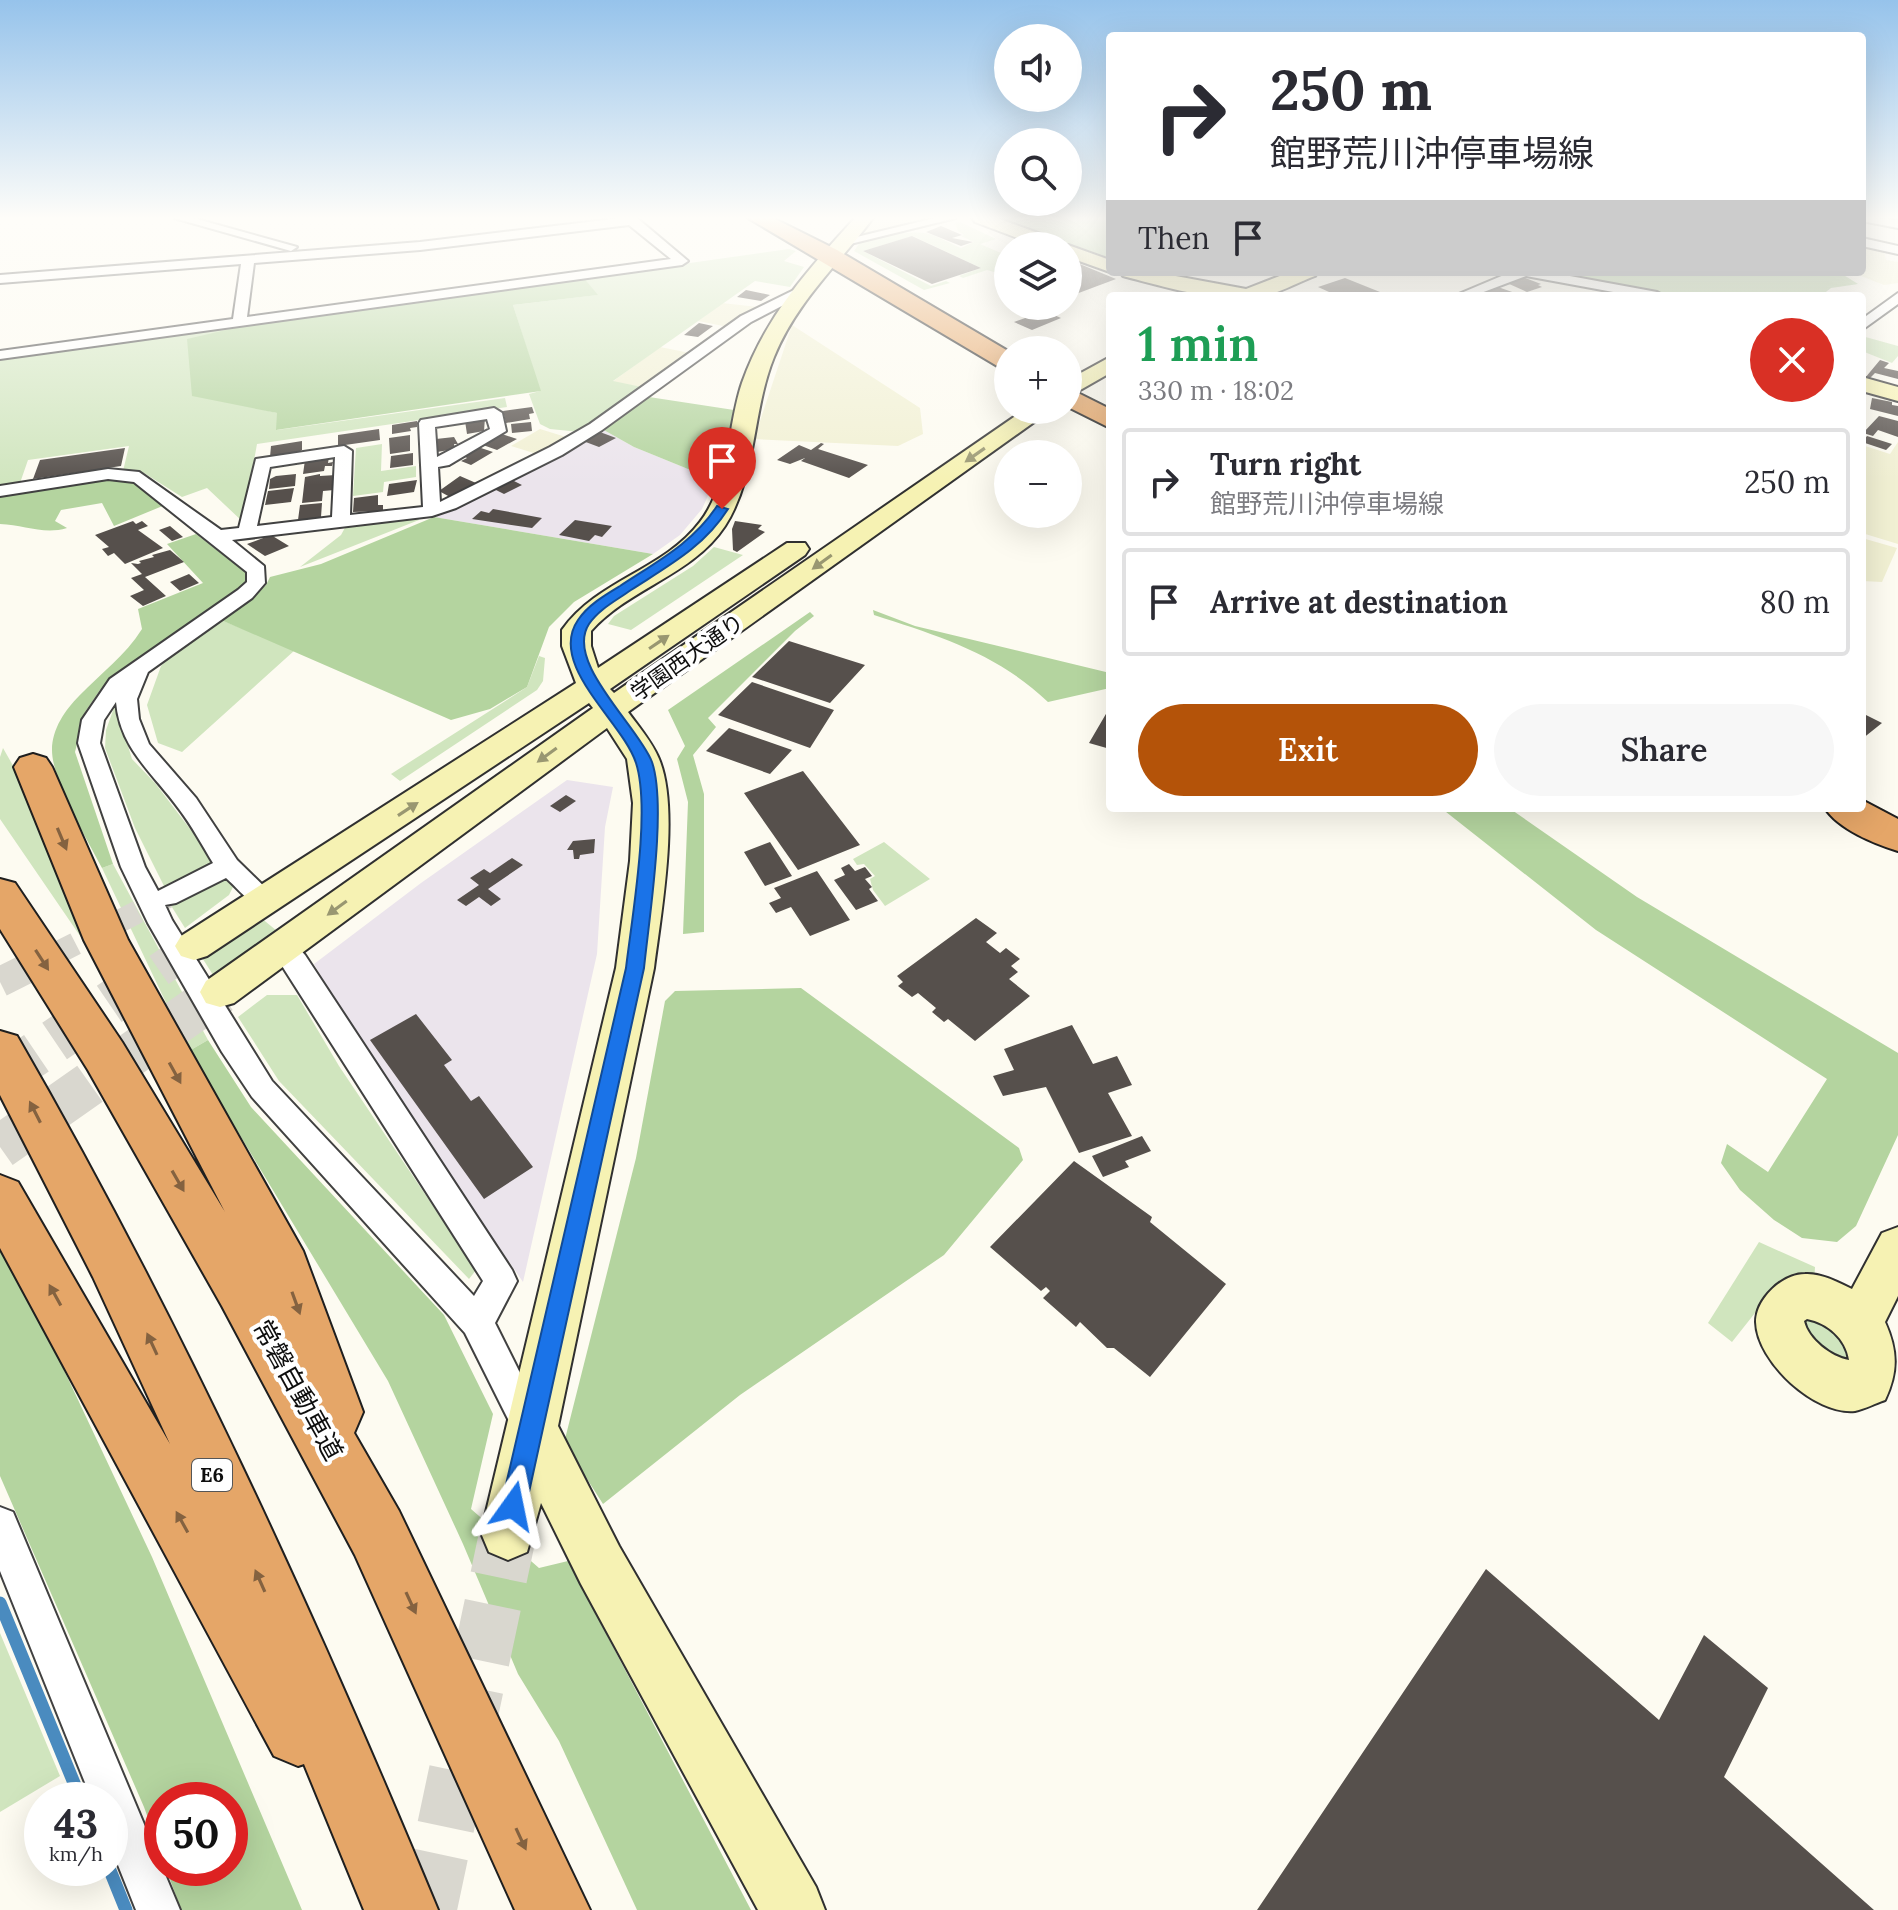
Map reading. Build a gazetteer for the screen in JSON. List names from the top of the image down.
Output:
{
  "streets": {
    "highway": ["常磐自動車道", "E6"],
    "main road": ["学園西大通り"]
  },
  "page": {
    "map_buttons": ["+", "−"],
    "turn": ["250 m", "館野荒川沖停車場線"],
    "then": "Then",
    "heading": ["1 min", "330 m · 18:02"],
    "list": [
      {
        "name": "Turn right",
        "note": "館野荒川沖停車場線",
        "value": "250 m"
      },
      {
        "name": "Arrive at destination",
        "value": "80 m"
      }
    ],
    "buttons": ["Exit", "Share"],
    "speed": "43 km/h",
    "limit": "50"
  }
}
